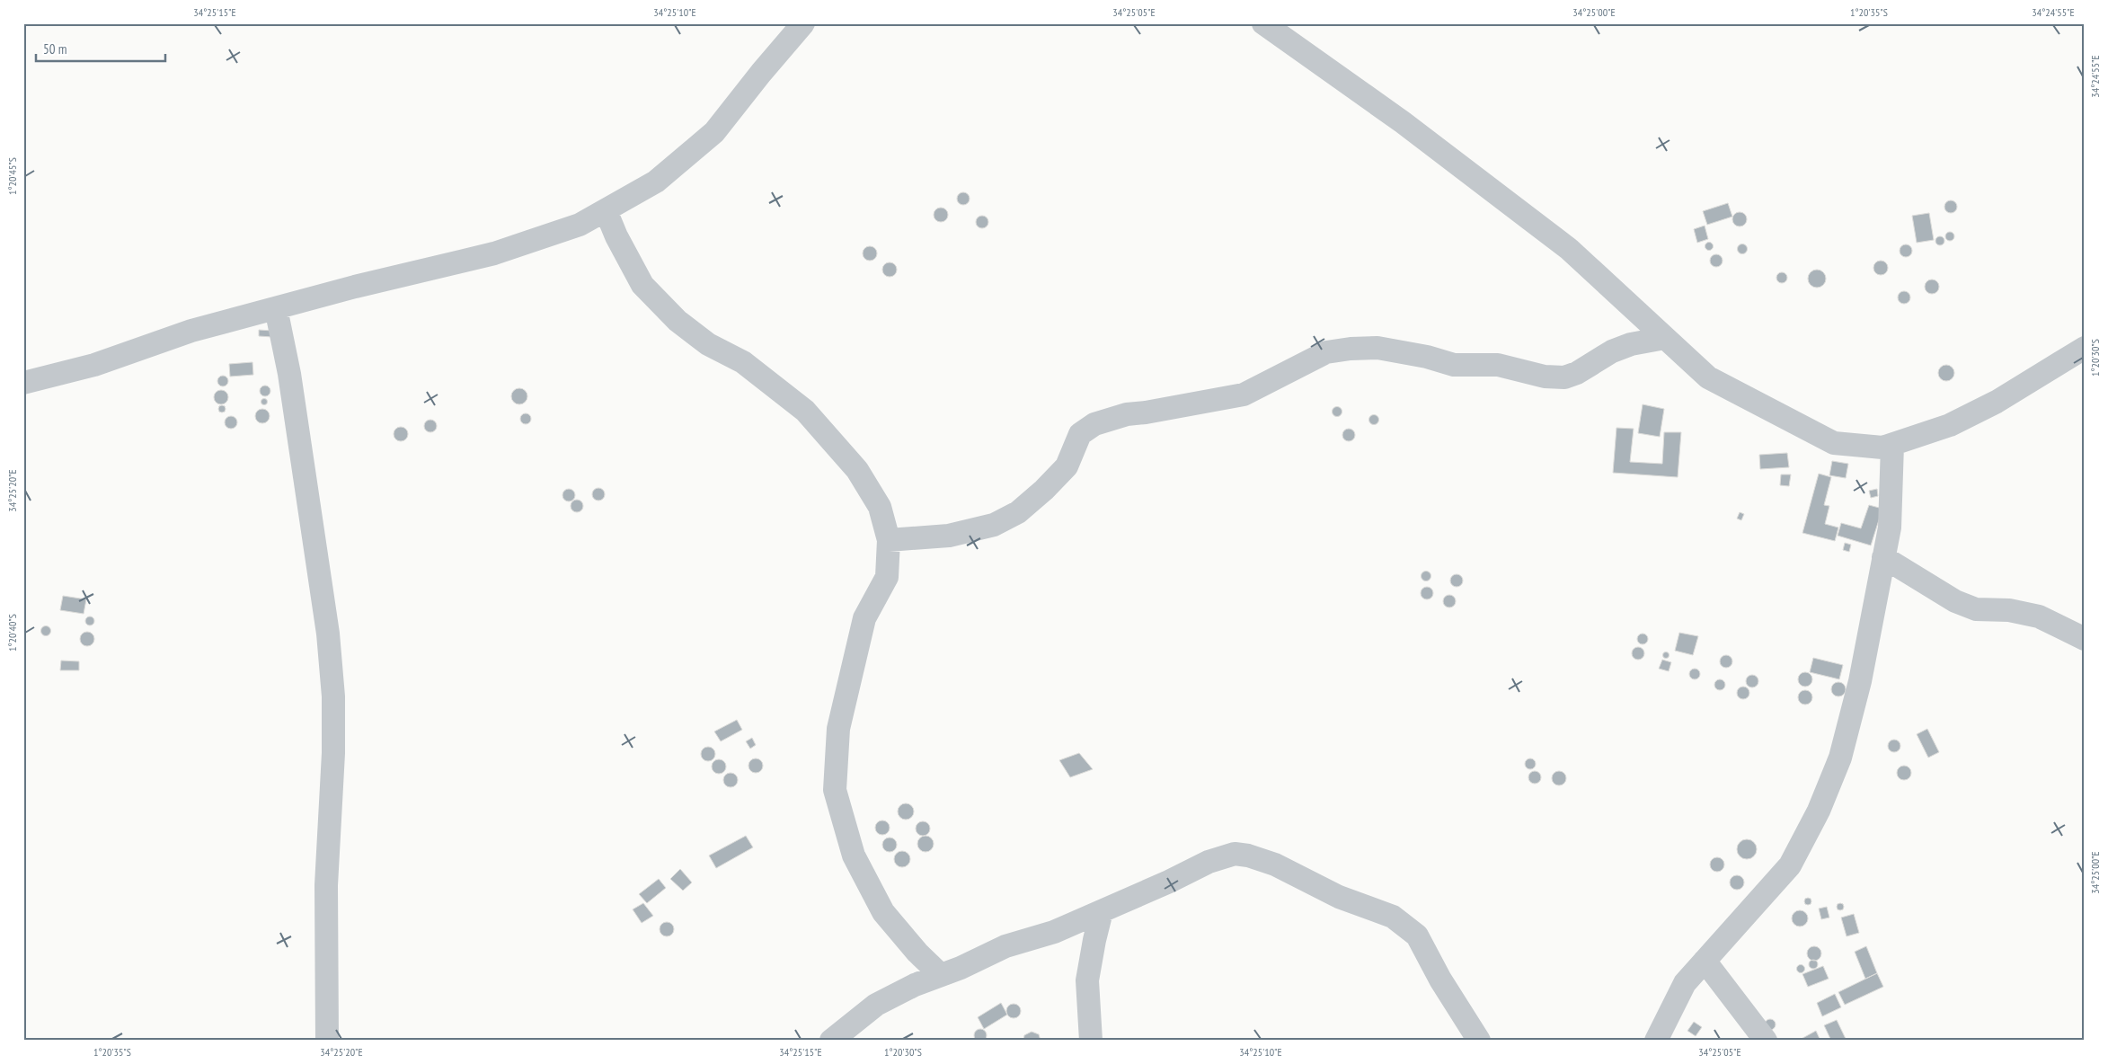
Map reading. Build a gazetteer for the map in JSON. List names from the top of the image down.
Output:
{
  "scale_bar": "50 m",
  "coordinates": [
    "34°25'15\"E",
    "34°25'10\"E",
    "34°25'05\"E",
    "34°25'00\"E",
    "1°20'35\"S",
    "34°24'55\"E",
    "1°20'45\"S",
    "1°20'30\"S",
    "34°25'20\"E",
    "1°20'40\"S"
  ]
}
